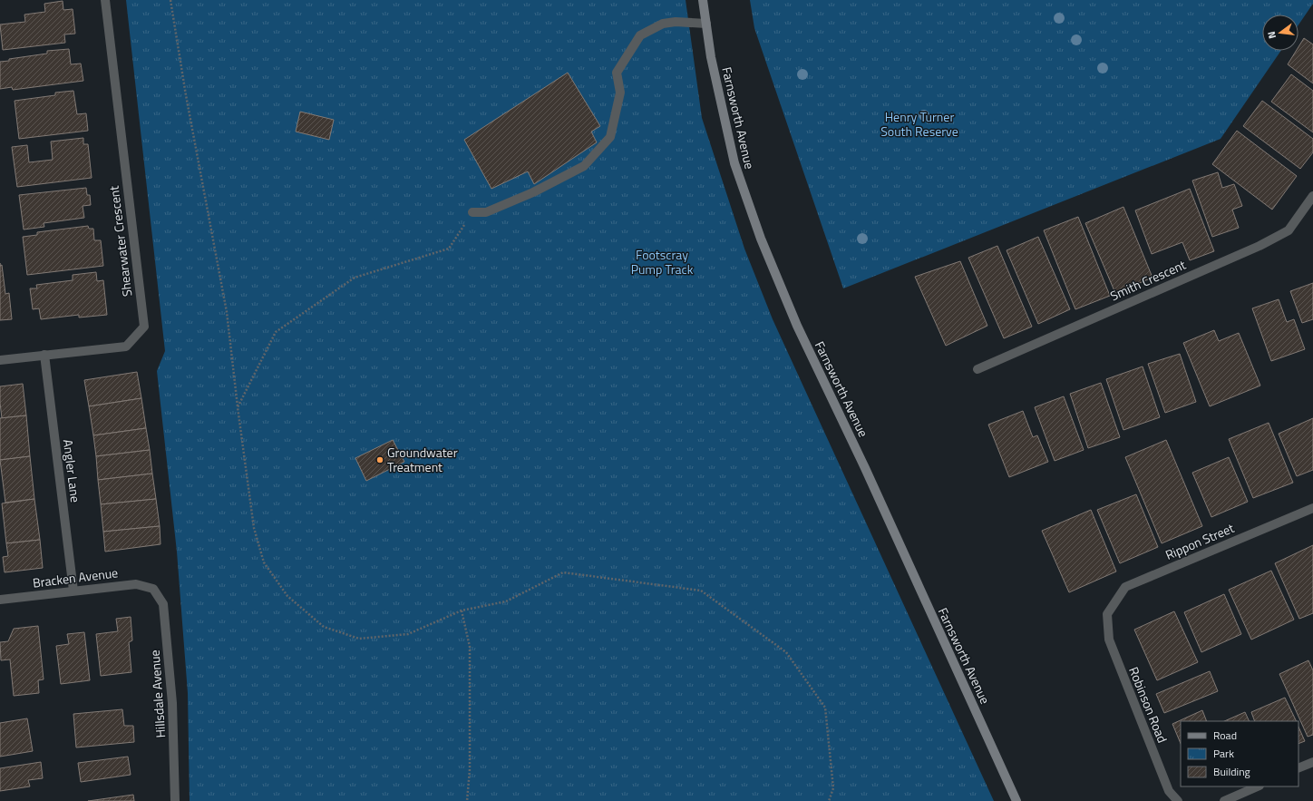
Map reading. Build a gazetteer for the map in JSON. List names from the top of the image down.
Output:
{
  "streets": {
    "main road": ["Farnsworth Avenue"],
    "street": [
      "Shearwater Crescent",
      "Smith Crescent",
      "Angler Lane",
      "Rippon Street",
      "Bracken Avenue",
      "Hillsdale Avenue",
      "Robinson Road"
    ]
  },
  "crossings": [
    ["Shearwater Crescent", "Angler Lane"],
    ["Angler Lane", "Bracken Avenue"],
    ["Rippon Street", "Robinson Road"],
    ["Bracken Avenue", "Hillsdale Avenue"]
  ],
  "parks": ["Henry Turner South Reserve", "Footscray Pump Track"],
  "places": ["Groundwater Treatment"],
  "legend": ["Road", "Park", "Building"],
  "north": "left"
}
